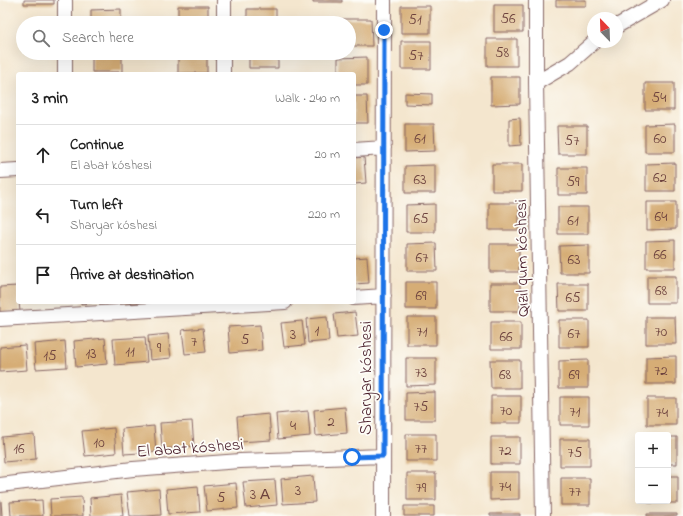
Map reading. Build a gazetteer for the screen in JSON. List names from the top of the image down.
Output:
{
  "streets": {
    "street": ["Qızıl qum kóshesi", "Sharyar kóshesi", "El abat kóshesi"]
  },
  "crossings": [
    ["Sharyar kóshesi", "El abat kóshesi"]
  ],
  "house_numbers": [
    "56",
    "51",
    "58",
    "57",
    "54",
    "61",
    "60",
    "57",
    "62",
    "63",
    "59",
    "64",
    "65",
    "61",
    "66",
    "67",
    "63",
    "68",
    "69",
    "65",
    "1",
    "71",
    "70",
    "67",
    "3",
    "66",
    "5",
    "7",
    "9",
    "11",
    "13",
    "15",
    "72",
    "73",
    "68",
    "69",
    "75",
    "70",
    "71",
    "74",
    "2",
    "4",
    "10",
    "16",
    "77",
    "72",
    "75",
    "74",
    "79",
    "3",
    "77",
    "3 А",
    "5"
  ],
  "north": "top left",
  "page": {
    "search": "Search here",
    "heading": ["3 min", "Walk · 240 m"],
    "list": [
      ["Continue", "El abat kóshesi", "20 m"],
      ["Turn left", "Sharyar kóshesi", "220 m"],
      "Arrive at destination"
    ],
    "map_buttons": ["+", "−"]
  }
}
